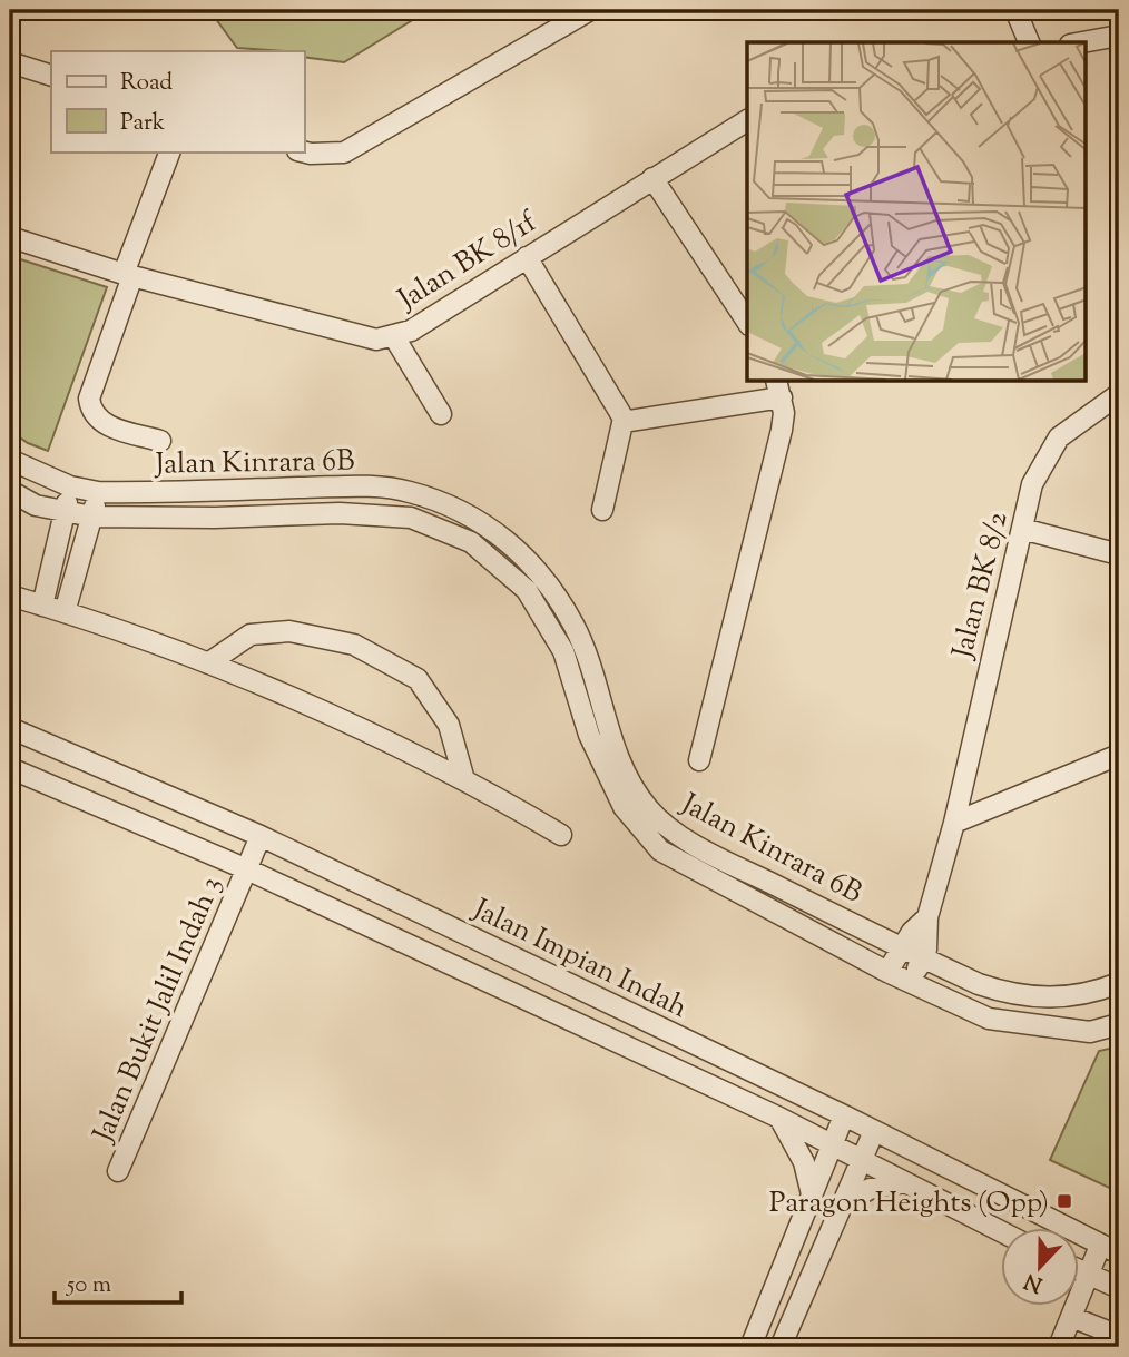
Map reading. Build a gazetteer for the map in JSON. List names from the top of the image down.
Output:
{
  "streets": {
    "street": [
      "Jalan BK 8/1f",
      "Jalan Kinrara 6B",
      "Jalan BK 8/2",
      "Jalan Impian Indah",
      "Jalan Bukit Jalil Indah 3"
    ]
  },
  "crossings": [
    ["Jalan Impian Indah", "Jalan Bukit Jalil Indah 3"]
  ],
  "places": {
    "transit": ["Paragon Heights (Opp)"]
  },
  "legend": ["Road", "Park"],
  "scale_bar": "50 m",
  "north": "bottom"
}
